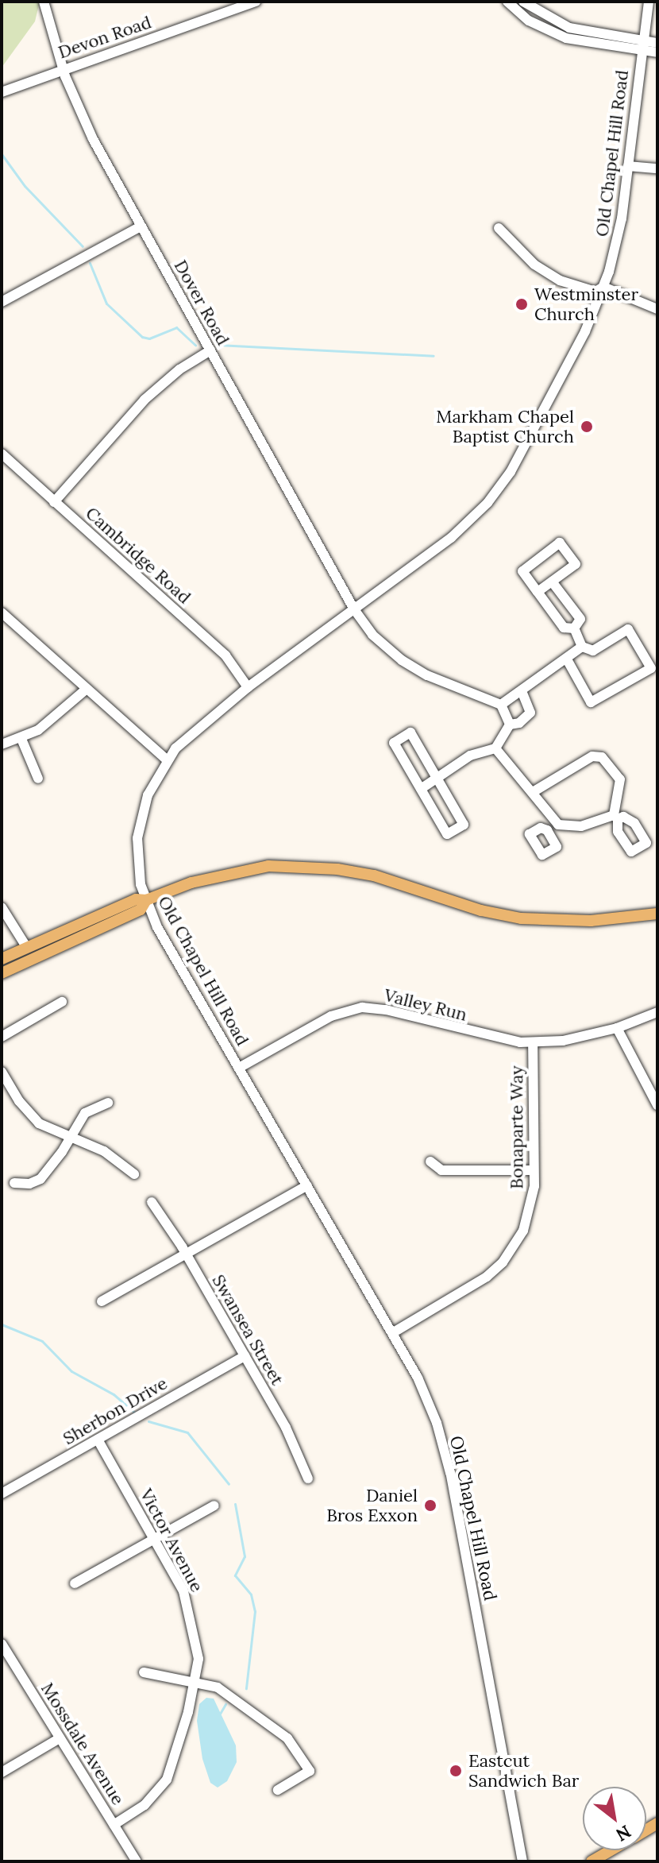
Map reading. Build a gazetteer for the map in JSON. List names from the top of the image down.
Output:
{
  "streets": {
    "street": [
      "Devon Road",
      "Old Chapel Hill Road",
      "Dover Road",
      "Cambridge Road",
      "Valley Run",
      "Bonaparte Way",
      "Swansea Street",
      "Sherbon Drive",
      "Victor Avenue",
      "Mossdale Avenue"
    ]
  },
  "crossings": [
    ["Devon Road", "Dover Road"],
    ["Old Chapel Hill Road", "Dover Road"],
    ["Old Chapel Hill Road", "Cambridge Road"],
    ["Old Chapel Hill Road", "Valley Run"],
    ["Old Chapel Hill Road", "Bonaparte Way"],
    ["Valley Run", "Bonaparte Way"],
    ["Swansea Street", "Sherbon Drive"],
    ["Sherbon Drive", "Victor Avenue"],
    ["Victor Avenue", "Mossdale Avenue"]
  ],
  "places": [
    "Westminster Church",
    "Markham Chapel Baptist Church",
    "Daniel Bros Exxon",
    "Eastcut Sandwich Bar"
  ],
  "north": "bottom right"
}
